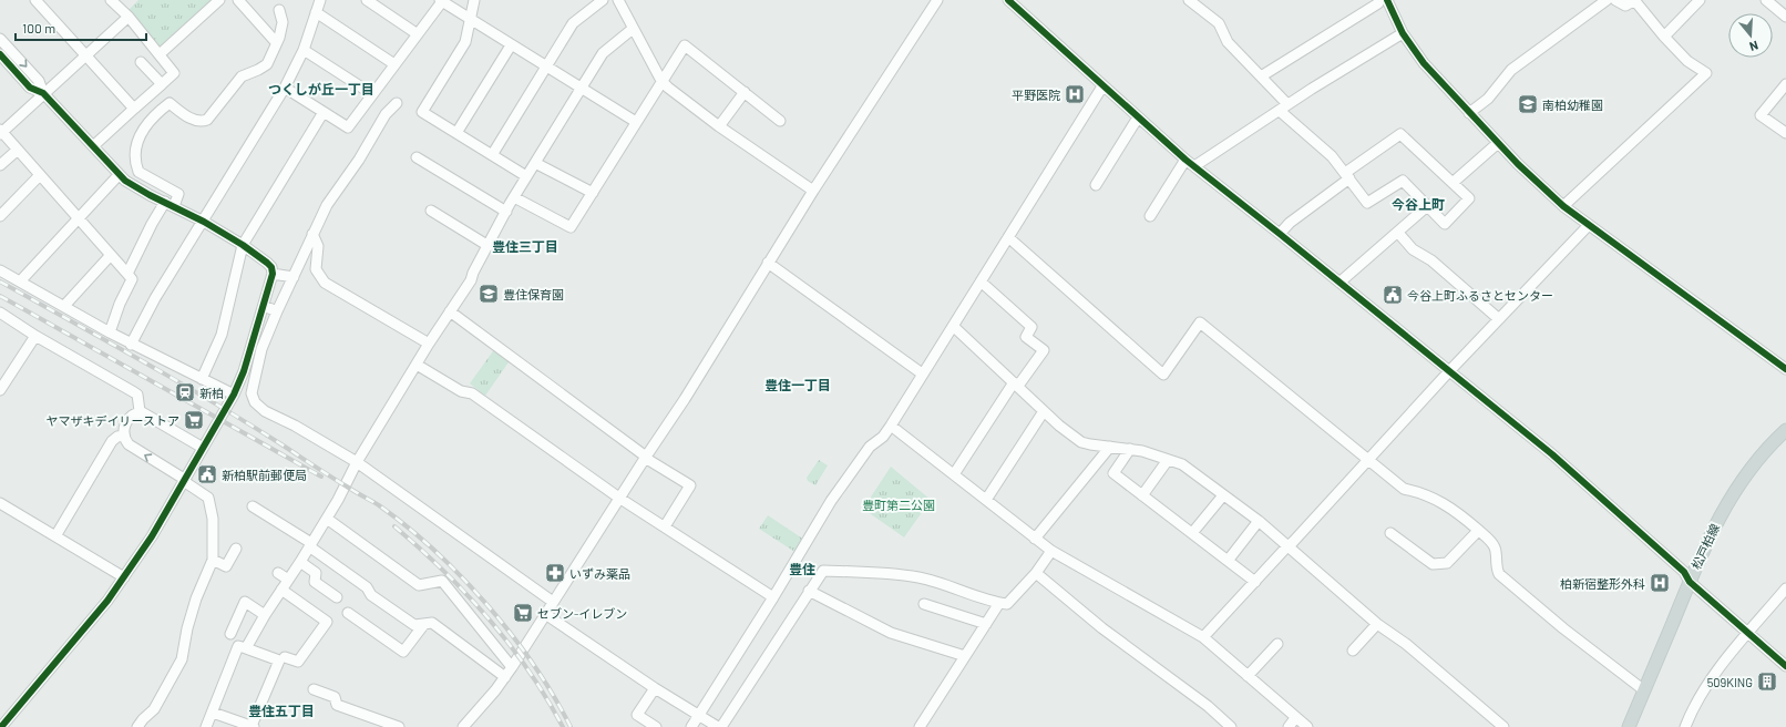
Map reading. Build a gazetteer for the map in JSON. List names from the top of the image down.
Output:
{
  "streets": {
    "main road": ["松戸柏線"]
  },
  "districts": [
    "つくしが丘一丁目",
    "今谷上町",
    "豊住三丁目",
    "豊住一丁目",
    "豊住",
    "豊住五丁目"
  ],
  "parks": ["豊町第二公園"],
  "places": {
    "hospital": ["平野医院", "柏新宿整形外科"],
    "school or university": ["南柏幼稚園", "豊住保育園"],
    "public building": ["今谷上町ふるさとセンター", "新柏駅前郵便局"],
    "station": ["新柏"],
    "supermarket": ["ヤマザキデイリーストア", "セブン-イレブン"],
    "pharmacy": ["いずみ薬品"],
    "building": ["509KING"]
  },
  "scale_bar": "100 m",
  "north": "bottom"
}
